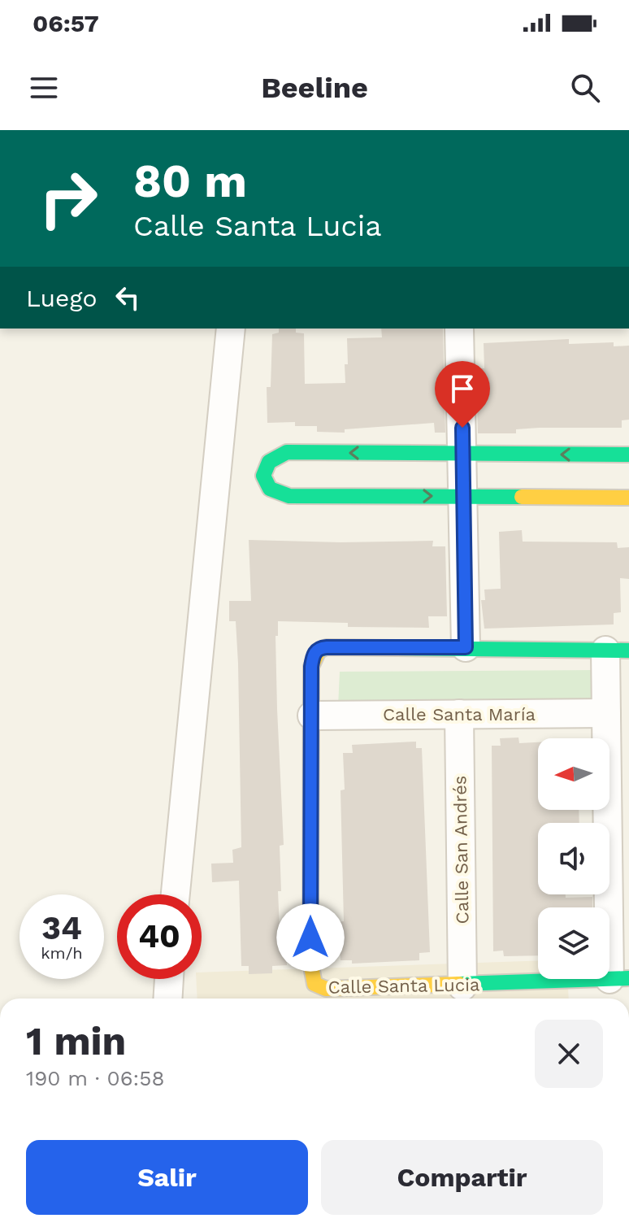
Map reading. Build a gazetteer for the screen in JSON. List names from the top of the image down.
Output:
{
  "streets": {
    "street": ["Calle Santa María", "Calle San Andrés", "Calle Santa Lucia"]
  },
  "crossings": [
    ["Calle Santa María", "Calle San Andrés"],
    ["Calle Santa María", "Calle Santa Lucia"],
    ["Calle San Andrés", "Calle Santa Lucia"]
  ],
  "north": "left",
  "page": {
    "status": "06:57",
    "header": "Beeline",
    "turn": ["80 m", "Calle Santa Lucia"],
    "then": "Luego",
    "speed": "34 km/h",
    "limit": "40",
    "heading": ["1 min", "190 m · 06:58"],
    "buttons": ["Salir", "Compartir"]
  }
}
